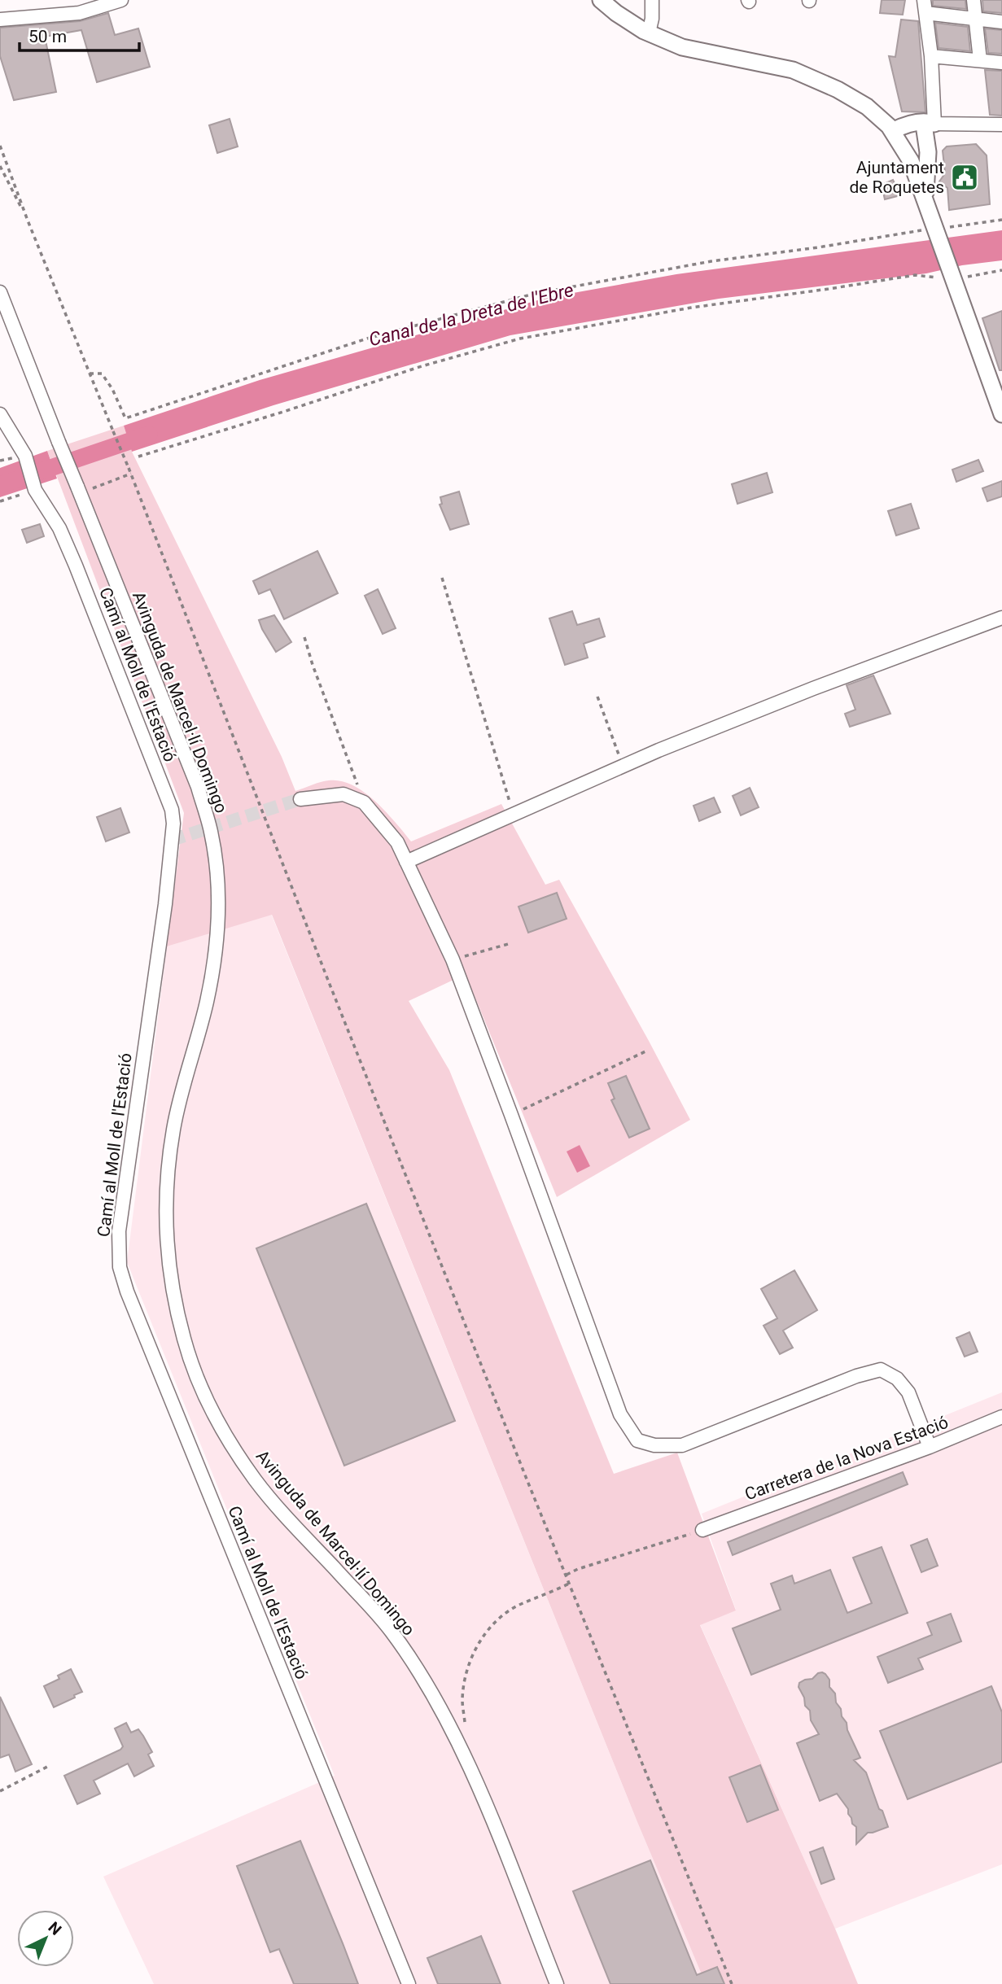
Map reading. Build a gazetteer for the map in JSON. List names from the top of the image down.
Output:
{
  "streets": {
    "street": ["Camí al Moll de l'Estació", "Avinguda de Marcel·lí Domingo", "Carretera de la Nova Estació"]
  },
  "water": ["Canal de la Dreta de l'Ebre"],
  "places": {
    "public building": ["Ajuntament de Roquetes"]
  },
  "scale_bar": "50 m",
  "north": "top right"
}
